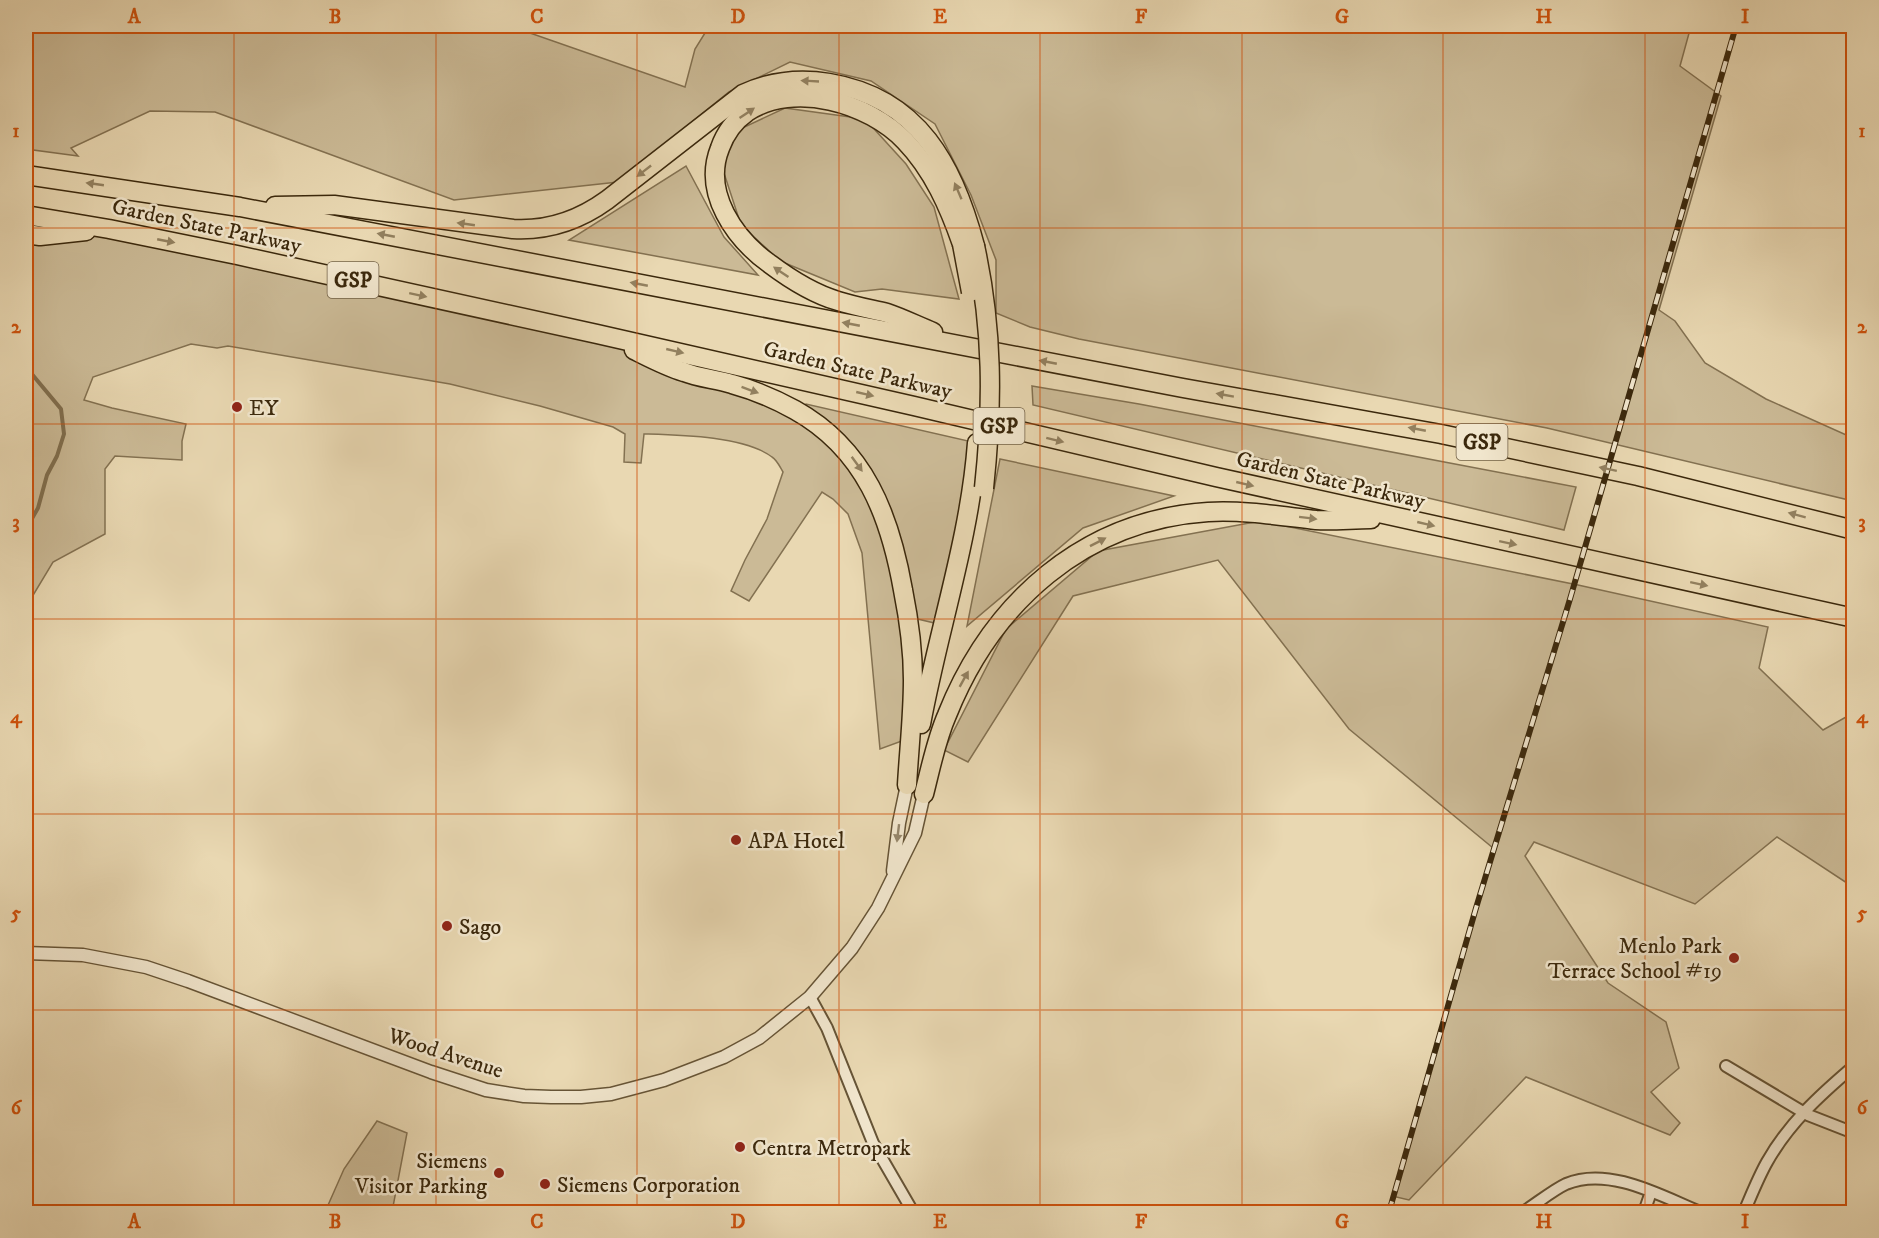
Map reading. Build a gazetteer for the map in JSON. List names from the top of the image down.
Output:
{
  "streets": {
    "highway": ["Garden State Parkway", "GSP"],
    "street": ["Wood Avenue"]
  },
  "places": [
    "EY",
    "APA Hotel",
    "Sago",
    "Menlo Park Terrace School #19",
    "Centra Metropark",
    "Siemens Visitor Parking",
    "Siemens Corporation"
  ],
  "grid": {
    "columns": [
      "A",
      "B",
      "C",
      "D",
      "E",
      "F",
      "G",
      "H",
      "I"
    ],
    "rows": [
      "1",
      "2",
      "3",
      "4",
      "5",
      "6"
    ]
  }
}
